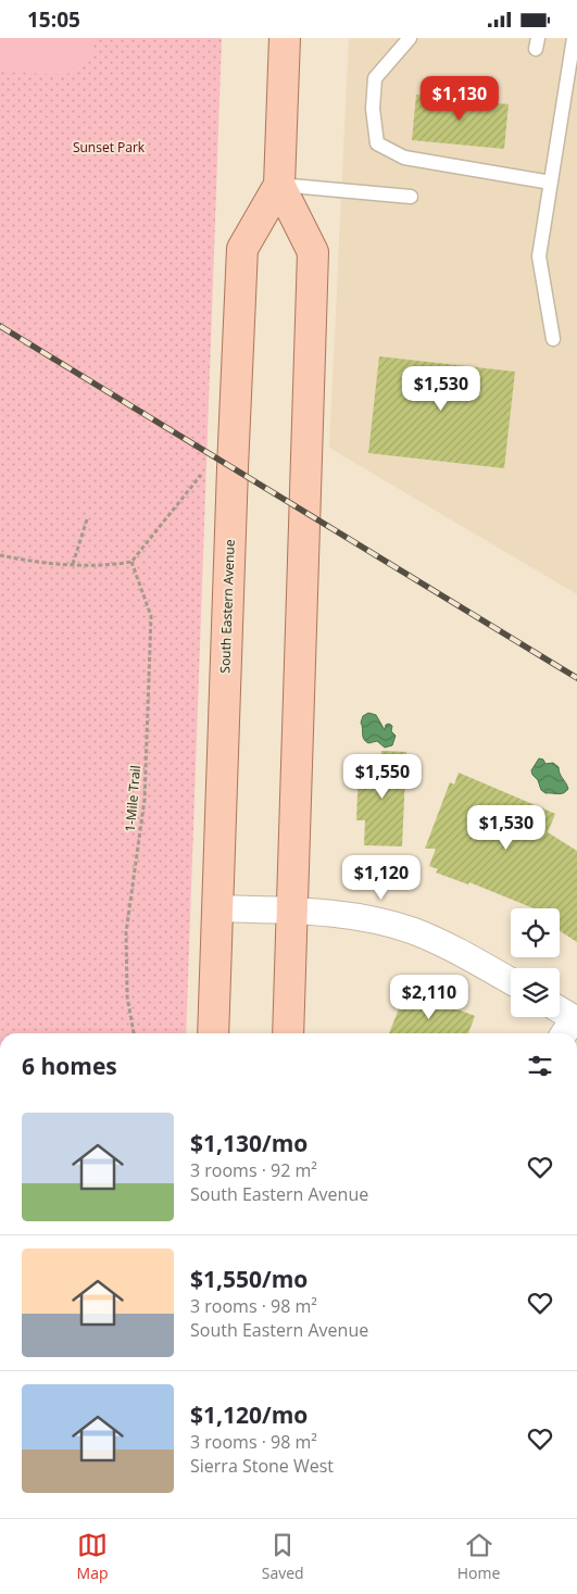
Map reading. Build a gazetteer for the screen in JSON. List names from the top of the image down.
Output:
{
  "streets": {
    "main road": ["South Eastern Avenue"],
    "path": ["1-Mile Trail"]
  },
  "parks": ["Sunset Park"],
  "page": {
    "status": "15:05",
    "price": [
      "$1,130",
      "$1,530",
      "$1,550",
      "$1,530",
      "$1,120",
      "$2,110"
    ],
    "heading": "6 homes",
    "list": [
      {
        "name": "$1,130/mo",
        "note": "3 rooms · 92 m² · South Eastern Avenue"
      },
      {
        "name": "$1,550/mo",
        "note": "3 rooms · 98 m² · South Eastern Avenue"
      },
      {
        "name": "$1,120/mo",
        "note": "3 rooms · 98 m² · Sierra Stone West"
      }
    ],
    "tabs": ["Map", "Saved", "Home"]
  }
}
